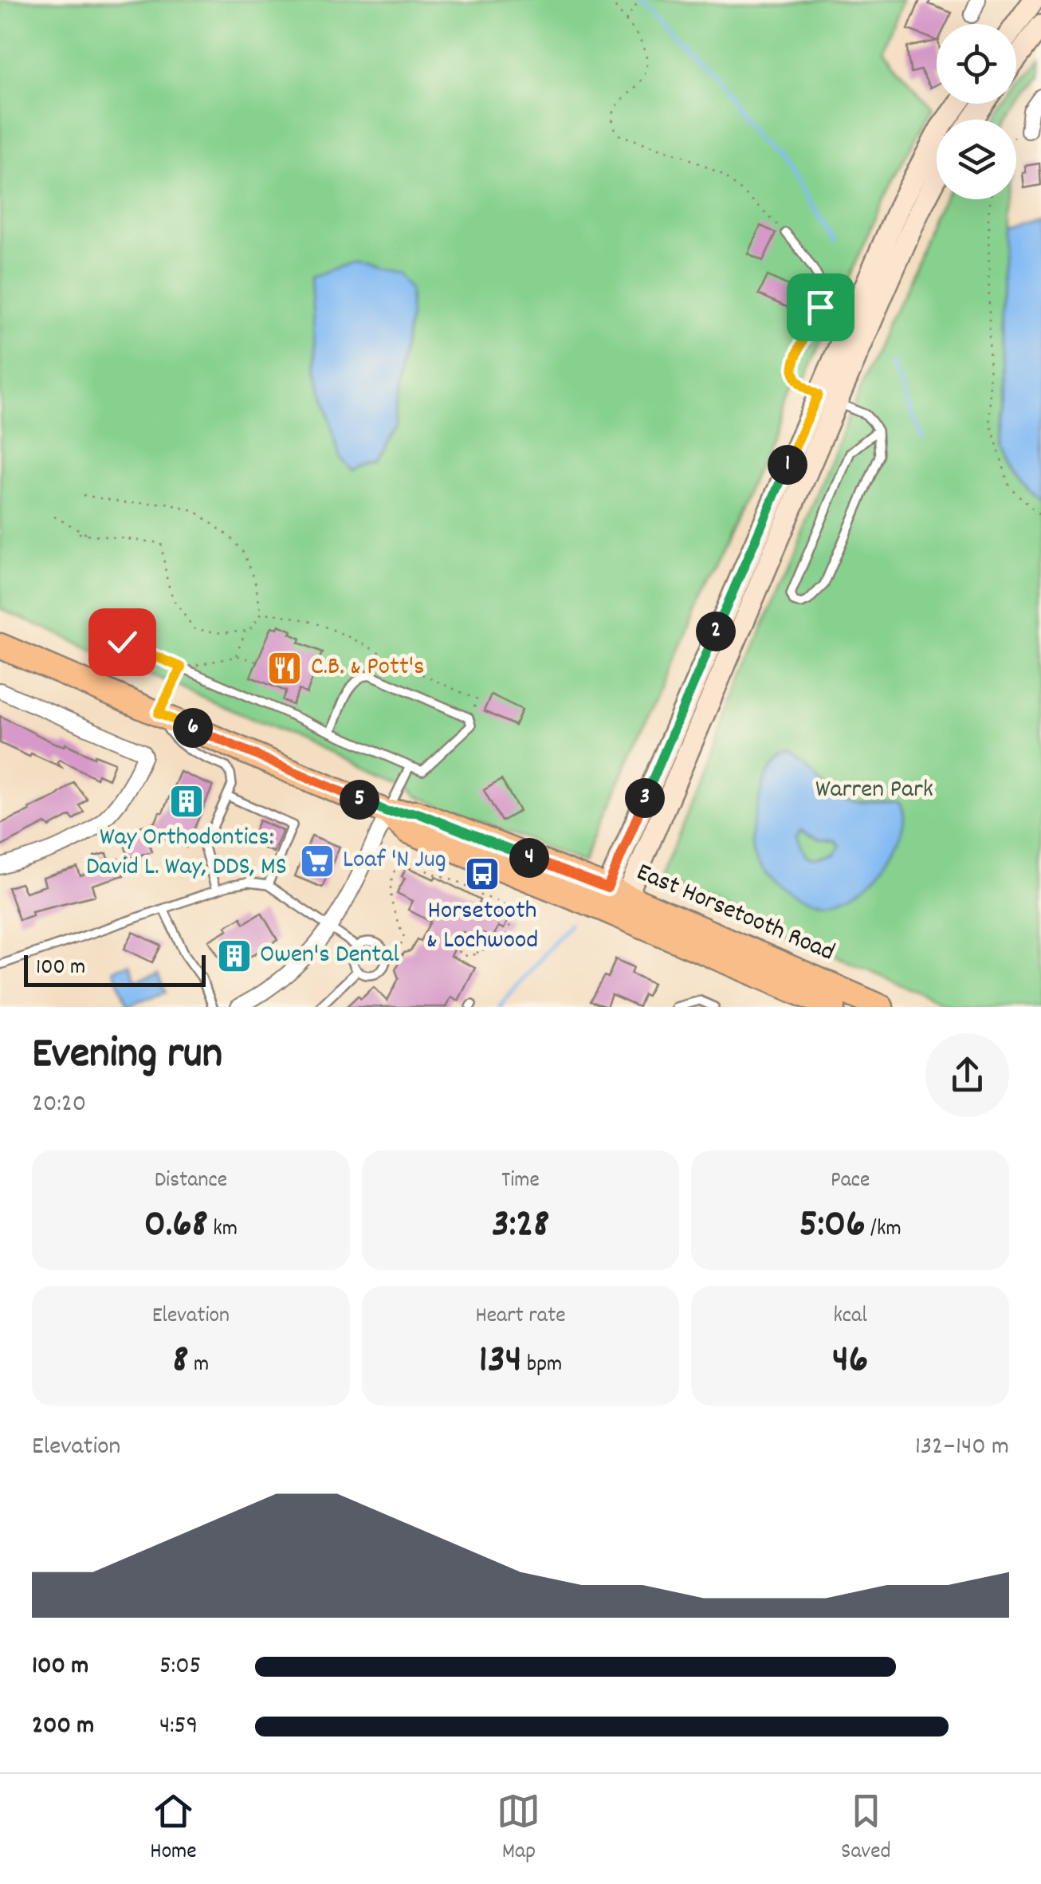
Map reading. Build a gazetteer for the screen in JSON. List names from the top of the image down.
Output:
{
  "streets": {
    "main road": ["East Horsetooth Road"]
  },
  "parks": ["Warren Park"],
  "places": {
    "restaurant": ["C.B. & Pott's"],
    "building": ["Way Orthodontics: David L. Way, DDS, MS", "Owen's Dental"],
    "supermarket": ["Loaf 'N Jug"],
    "bus stop": ["Horsetooth & Lochwood"]
  },
  "scale_bar": "100 m",
  "page": {
    "pins": [
      "1",
      "2",
      "6",
      "3",
      "5",
      "4"
    ],
    "scale": "100 m",
    "heading": ["Evening run", "20:20"],
    "stats": [
      ["Distance", "0.68 km"],
      ["Time", "3:28"],
      ["Pace", "5:06 /km"],
      ["Elevation", "8 m"],
      ["Heart rate", "134 bpm"],
      ["kcal", "46"]
    ],
    "chart": ["Elevation", "132–140 m"],
    "list": [
      {
        "name": "100 m",
        "note": "5:05"
      },
      {
        "name": "200 m",
        "note": "4:59"
      }
    ],
    "tabs": ["Home", "Map", "Saved"]
  }
}
